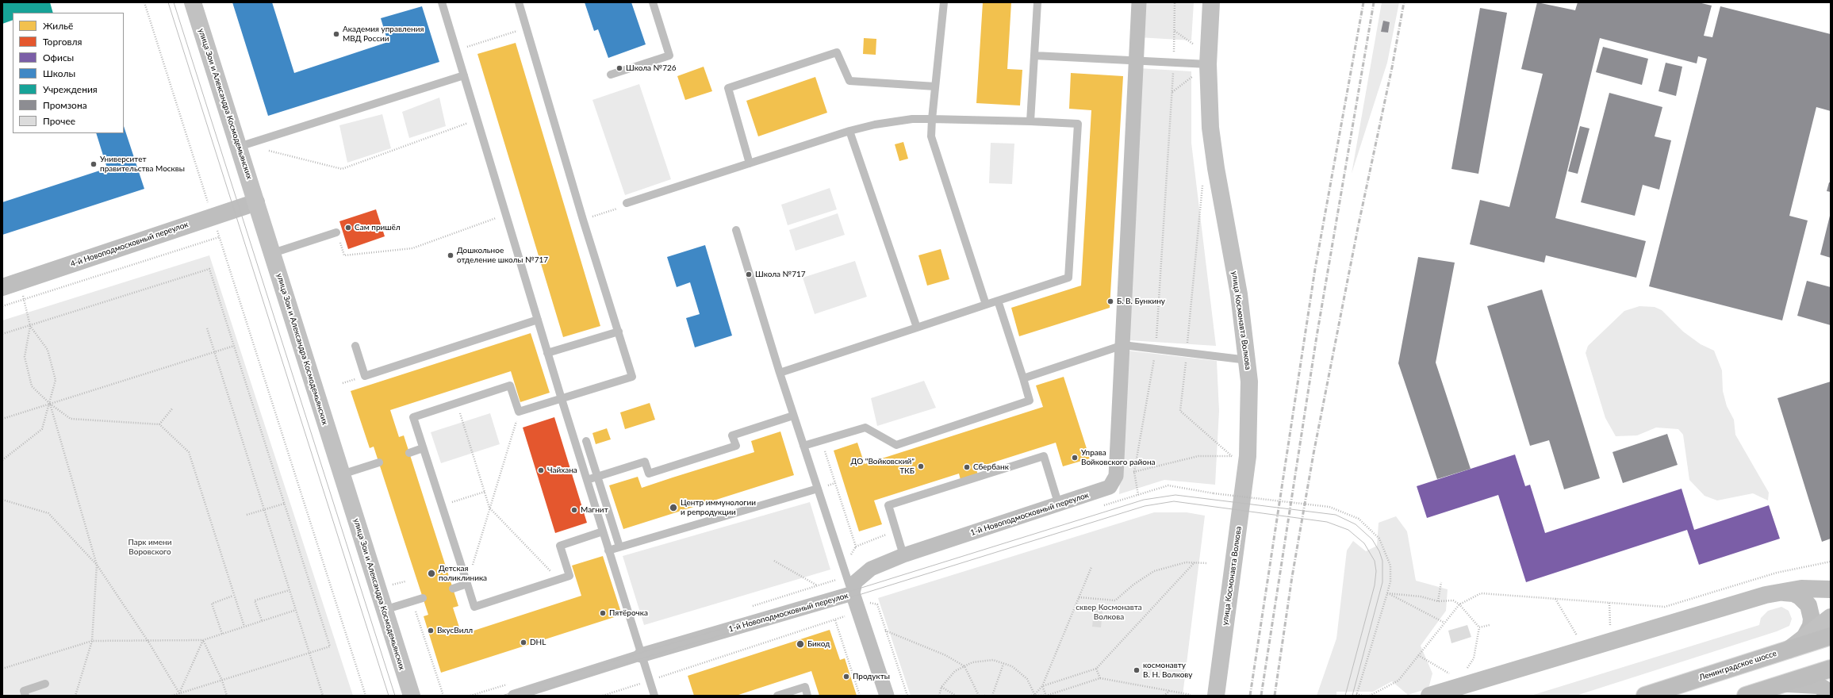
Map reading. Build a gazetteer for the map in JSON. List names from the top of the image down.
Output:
{
  "streets": {
    "main road": ["улица Зои и Александра Космодемьянских", "улица Космонавта Волкова", "Ленинградское шоссе"],
    "street": ["4-й Новоподмосковный переулок", "1-й Новоподмосковный переулок"]
  },
  "crossings": [
    ["улица Зои и Александра Космодемьянских", "4-й Новоподмосковный переулок"]
  ],
  "parks": ["Парк имени Воровского", "сквер Космонавта Волкова"],
  "places": [
    "Академия управления МВД России",
    "Школа №726",
    "Университет правительства Москвы",
    "Сам пришёл",
    "Дошкольное отделение школы №717",
    "Школа №717",
    "Б. В. Бункину",
    "Управа Войковского района",
    "ДО \"Войковский\" ТКБ",
    "Сбербанк",
    "Чайхана",
    "Центр иммунологии и репродукции",
    "Магнит",
    "Детская поликлиника",
    "Пятёрочка",
    "ВкусВилл",
    "DHL",
    "Бикод",
    "космонавту В. Н. Волкову",
    "Продукты"
  ],
  "legend": [
    "Жильё",
    "Торговля",
    "Офисы",
    "Школы",
    "Учреждения",
    "Промзона",
    "Прочее"
  ]
}
